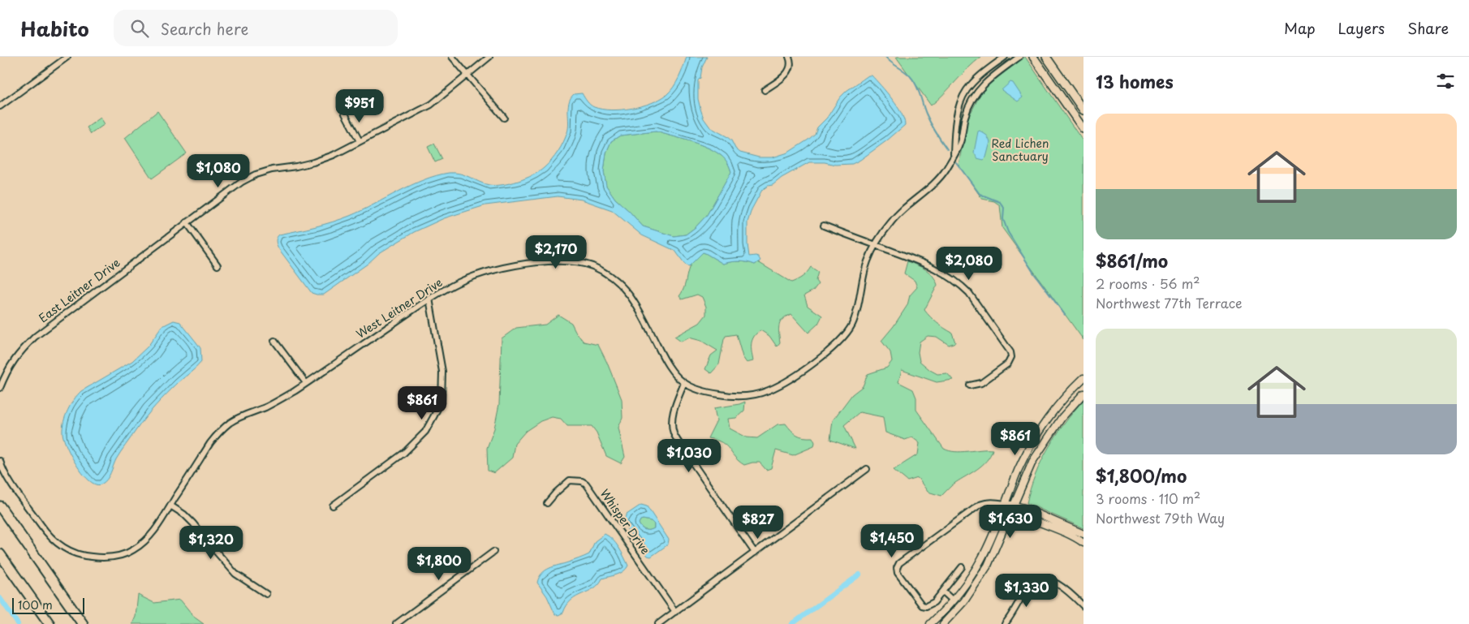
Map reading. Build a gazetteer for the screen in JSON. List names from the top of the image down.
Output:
{
  "streets": {
    "street": ["East Leitner Drive", "West Leitner Drive", "Whisper Drive"]
  },
  "parks": ["Red Lichen Sanctuary"],
  "scale_bar": "100 m",
  "page": {
    "header": "Habito",
    "search": "Search here",
    "nav": ["Map", "Layers", "Share"],
    "heading": "13 homes",
    "price": [
      "$951",
      "$1,080",
      "$2,170",
      "$2,080",
      "$861",
      "$861",
      "$1,030",
      "$1,630",
      "$827",
      "$1,450",
      "$1,320",
      "$1,800",
      "$1,330"
    ],
    "list": [
      {
        "name": "$861/mo",
        "note": "2 rooms · 56 m² · Northwest 77th Terrace"
      },
      {
        "name": "$1,800/mo",
        "note": "3 rooms · 110 m² · Northwest 79th Way"
      }
    ],
    "scale": "100 m"
  }
}
